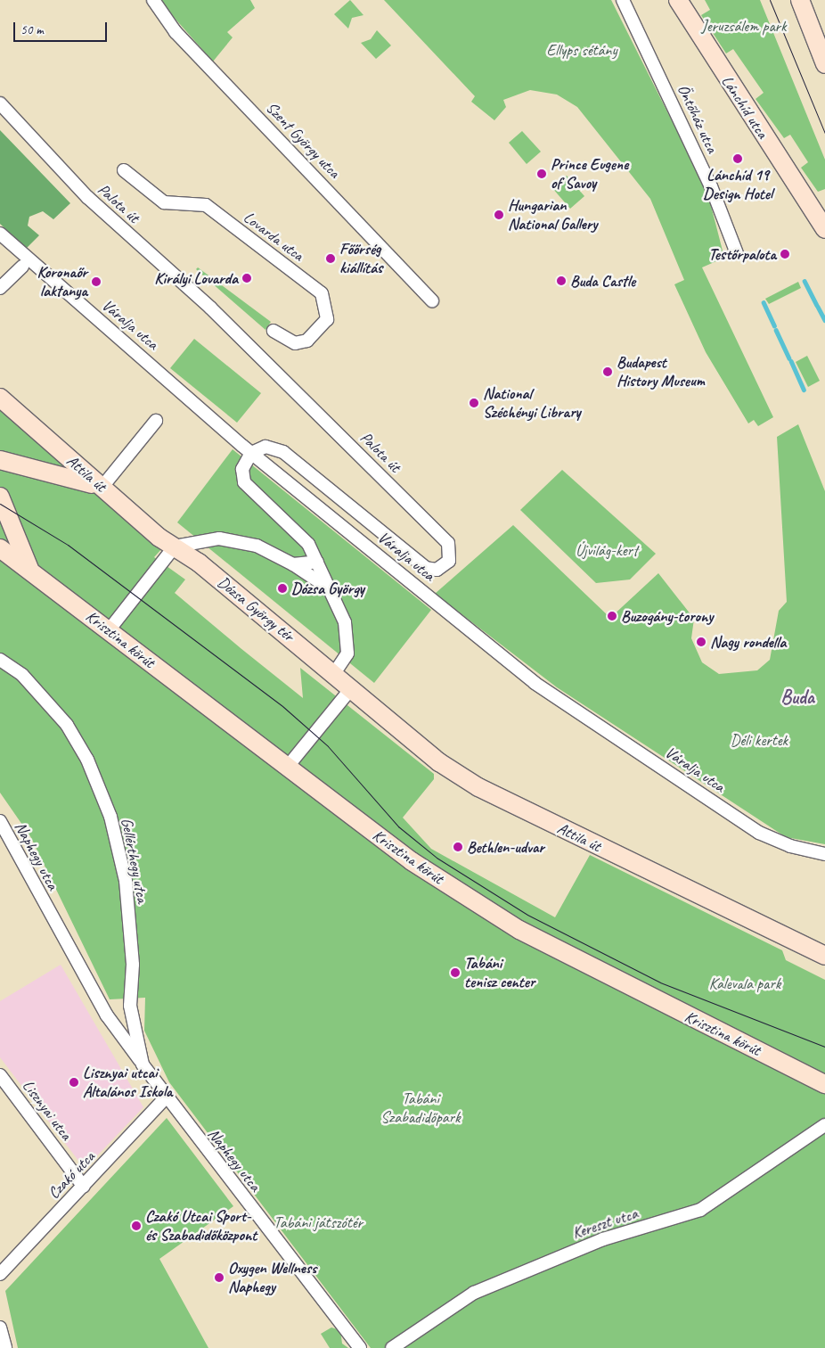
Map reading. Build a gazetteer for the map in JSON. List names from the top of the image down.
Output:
{
  "streets": {
    "main road": [
      "Lánchíd utca",
      "Attila út",
      "Dózsa György tér",
      "Krisztina körút"
    ],
    "street": [
      "Öntőház utca",
      "Szent György utca",
      "Palota út",
      "Lovarda utca",
      "Váralja utca",
      "Naphegy utca",
      "Gellérthegy utca",
      "Lisznyai utca",
      "Czakó utca",
      "Kereszt utca"
    ]
  },
  "crossings": [
    ["Palota út", "Váralja utca"],
    ["Attila út", "Dózsa György tér"],
    ["Naphegy utca", "Gellérthegy utca"],
    ["Naphegy utca", "Czakó utca"],
    ["Gellérthegy utca", "Czakó utca"],
    ["Lisznyai utca", "Czakó utca"]
  ],
  "districts": ["Buda"],
  "parks": [
    "Jeruzsálem park",
    "Ellyps sétány",
    "Újvilág-kert",
    "Déli kertek",
    "Kalevala park",
    "Tabáni Szabadidőpark",
    "Tabáni játszótér"
  ],
  "places": [
    "Lánchíd 19 Design Hotel",
    "Prince Eugene of Savoy",
    "Hungarian National Gallery",
    "Testőrpalota",
    "Főőrség kiállítás",
    "Királyi Lovarda",
    "Buda Castle",
    "Koronaőr laktanya",
    "Budapest History Museum",
    "National Széchényi Library",
    "Dózsa György",
    "Buzogány-torony",
    "Nagy rondella",
    "Bethlen-udvar",
    "Tabáni tenisz center",
    "Lisznyai utcai Általános Iskola",
    "Czakó Utcai Sport- és Szabadidőközpont",
    "Oxygen Wellness Naphegy"
  ],
  "scale_bar": "50 m"
}
